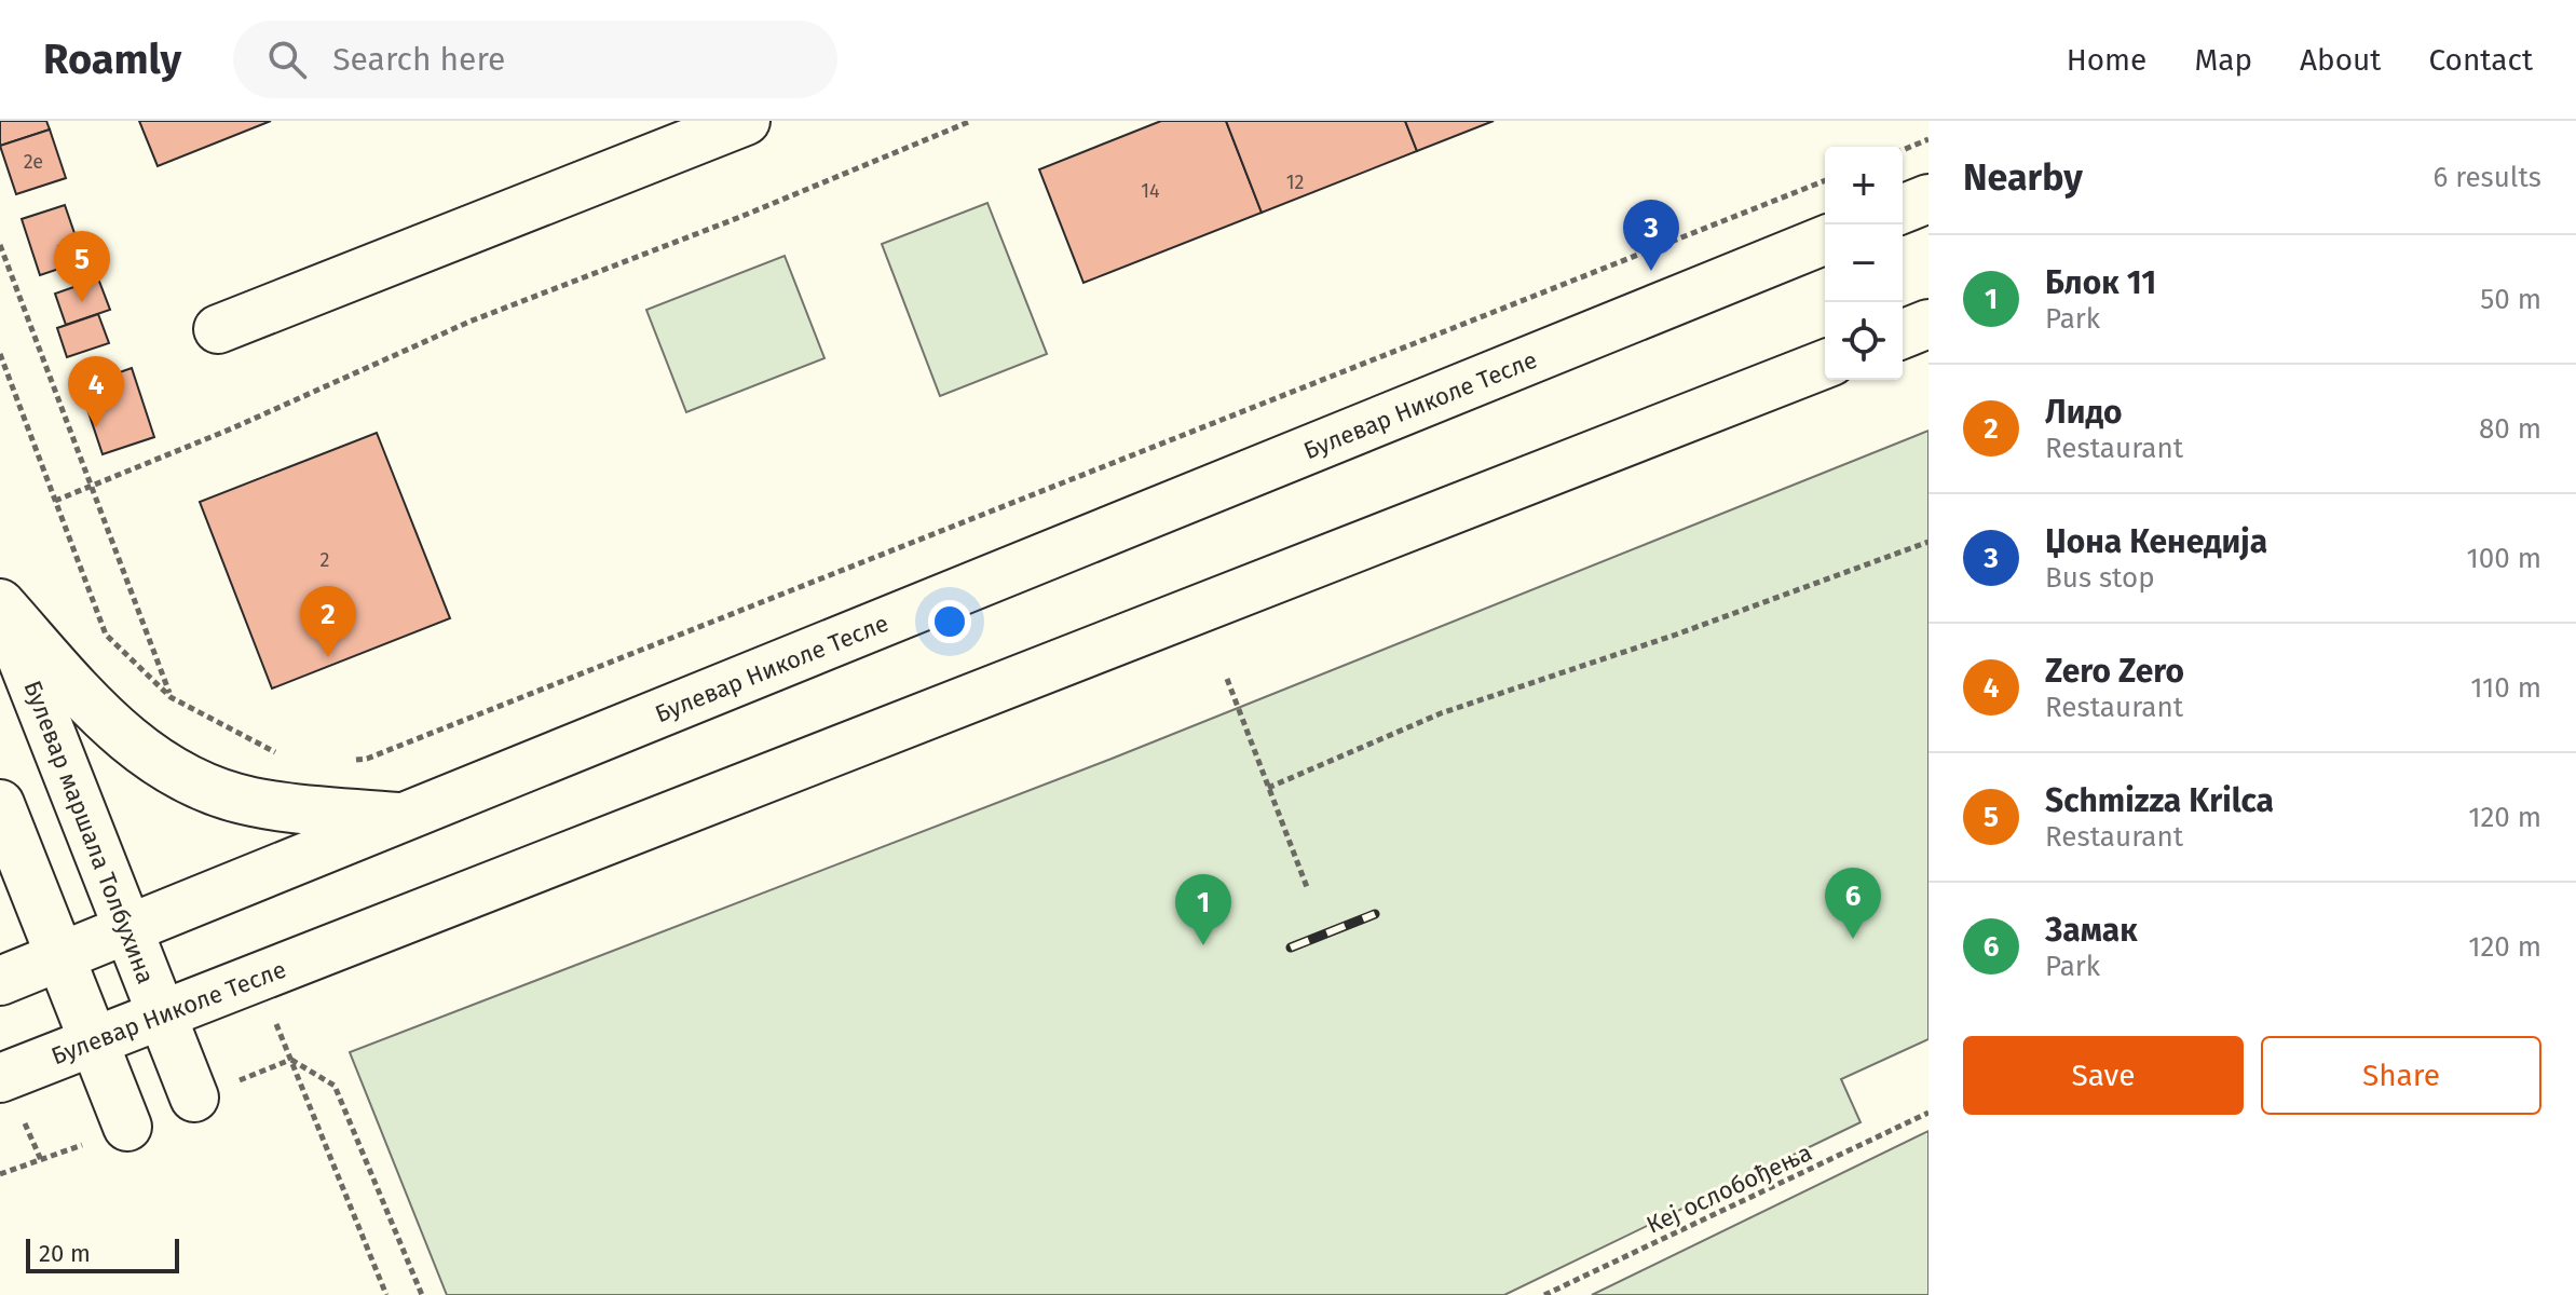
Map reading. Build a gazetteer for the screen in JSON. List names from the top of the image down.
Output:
{
  "streets": {
    "main road": ["Булевар Николе Тесле", "Булевар маршала Толбухина"],
    "path": ["Кеј ослобођења"]
  },
  "crossings": [
    ["Булевар Николе Тесле", "Булевар маршала Толбухина"]
  ],
  "house_numbers": [
    "2e",
    "12",
    "14",
    "2"
  ],
  "scale_bar": "20 m",
  "page": {
    "header": "Roamly",
    "search": "Search here",
    "nav": [
      "Home",
      "Map",
      "About",
      "Contact"
    ],
    "heading": ["Nearby", "6 results"],
    "map_buttons": ["+", "−"],
    "pins": [
      "3",
      "5",
      "4",
      "2",
      "6",
      "1"
    ],
    "list": [
      {
        "mark": "1",
        "name": "Блок 11",
        "note": "Park",
        "value": "50 m"
      },
      {
        "mark": "2",
        "name": "Лидо",
        "note": "Restaurant",
        "value": "80 m"
      },
      {
        "mark": "3",
        "name": "Џона Кенедија",
        "note": "Bus stop",
        "value": "100 m"
      },
      {
        "mark": "4",
        "name": "Zero Zero",
        "note": "Restaurant",
        "value": "110 m"
      },
      {
        "mark": "5",
        "name": "Schmizza Krilca",
        "note": "Restaurant",
        "value": "120 m"
      },
      {
        "mark": "6",
        "name": "Замак",
        "note": "Park",
        "value": "120 m"
      }
    ],
    "buttons": ["Save", "Share"],
    "scale": "20 m"
  }
}
